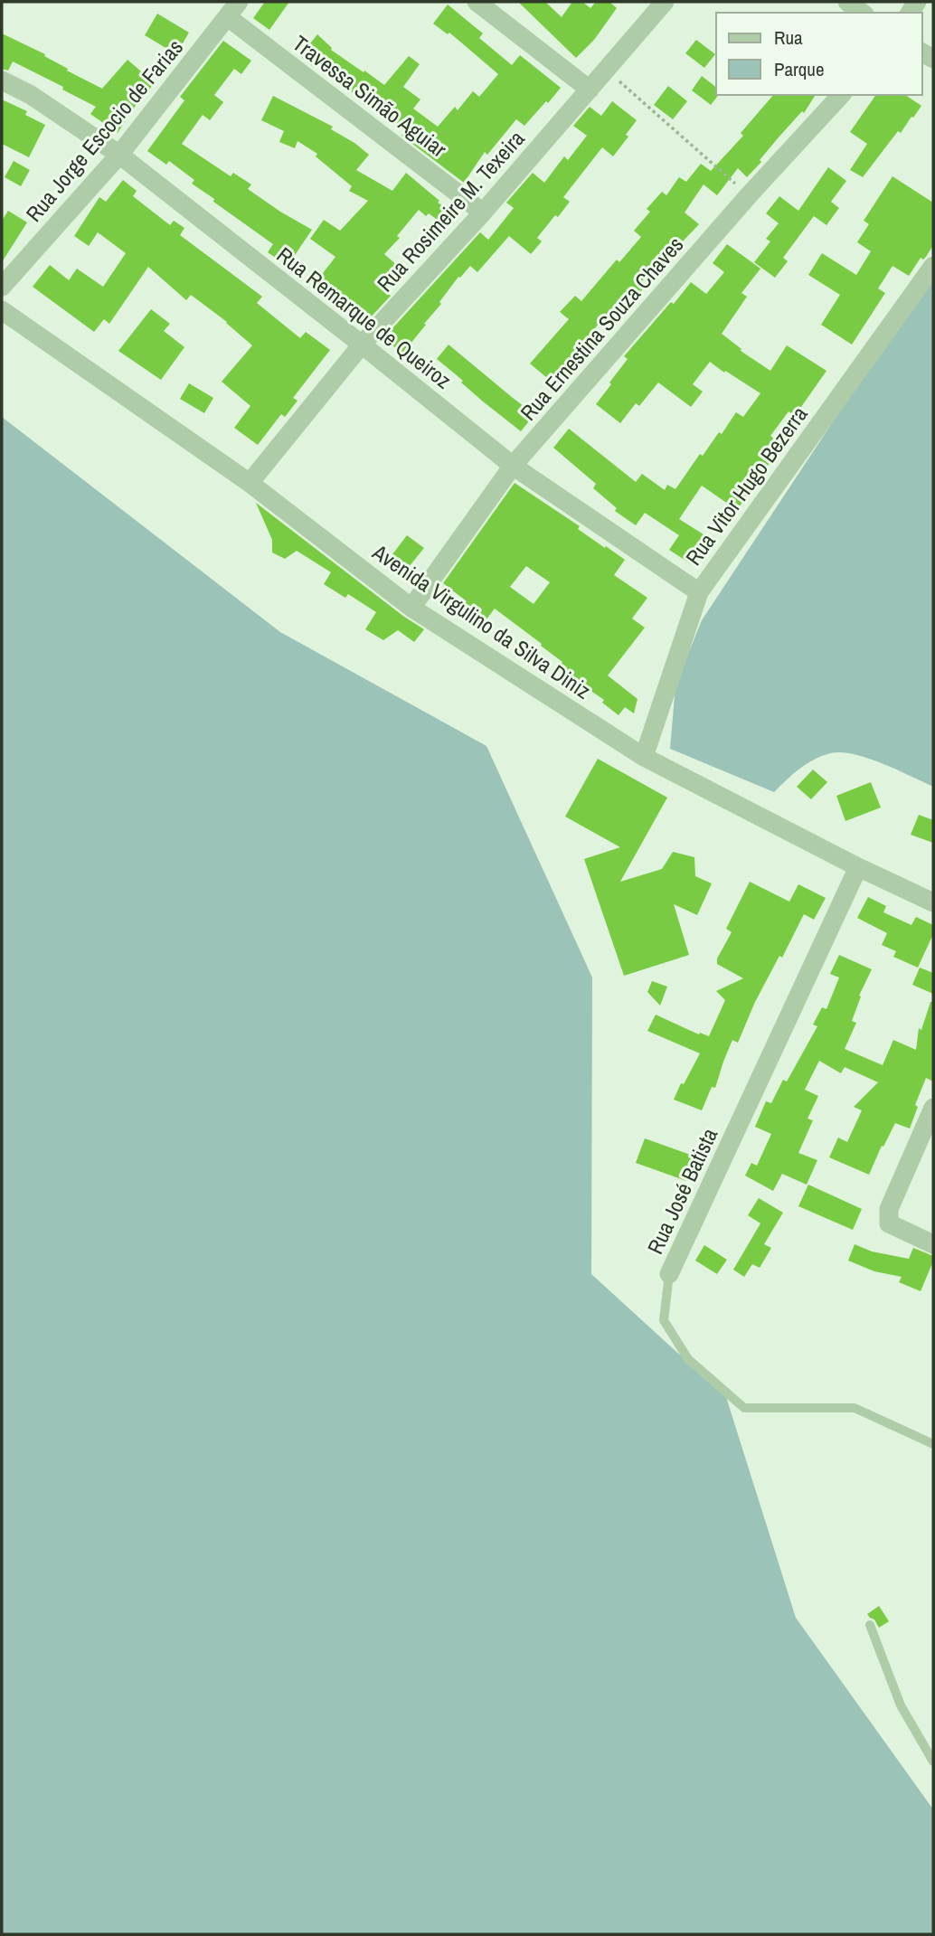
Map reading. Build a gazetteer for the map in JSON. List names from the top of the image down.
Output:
{
  "streets": {
    "street": [
      "Travessa Simão Aguiar",
      "Rua Jorge Escocio de Farias",
      "Rua Rosimeire M. Texeira",
      "Rua Remarque de Queiroz",
      "Rua Ernestina Souza Chaves",
      "Rua Vitor Hugo Bezerra",
      "Avenida Virgulino da Silva Diniz",
      "Rua José Batista"
    ]
  },
  "crossings": [
    ["Travessa Simão Aguiar", "Rua Jorge Escocio de Farias"],
    ["Travessa Simão Aguiar", "Rua Rosimeire M. Texeira"],
    ["Rua Jorge Escocio de Farias", "Rua Remarque de Queiroz"],
    ["Rua Rosimeire M. Texeira", "Rua Remarque de Queiroz"],
    ["Rua Rosimeire M. Texeira", "Avenida Virgulino da Silva Diniz"],
    ["Rua Remarque de Queiroz", "Rua Ernestina Souza Chaves"],
    ["Rua Remarque de Queiroz", "Rua Vitor Hugo Bezerra"],
    ["Rua Ernestina Souza Chaves", "Avenida Virgulino da Silva Diniz"],
    ["Rua Vitor Hugo Bezerra", "Avenida Virgulino da Silva Diniz"],
    ["Avenida Virgulino da Silva Diniz", "Rua José Batista"]
  ],
  "legend": ["Rua", "Parque"]
}
